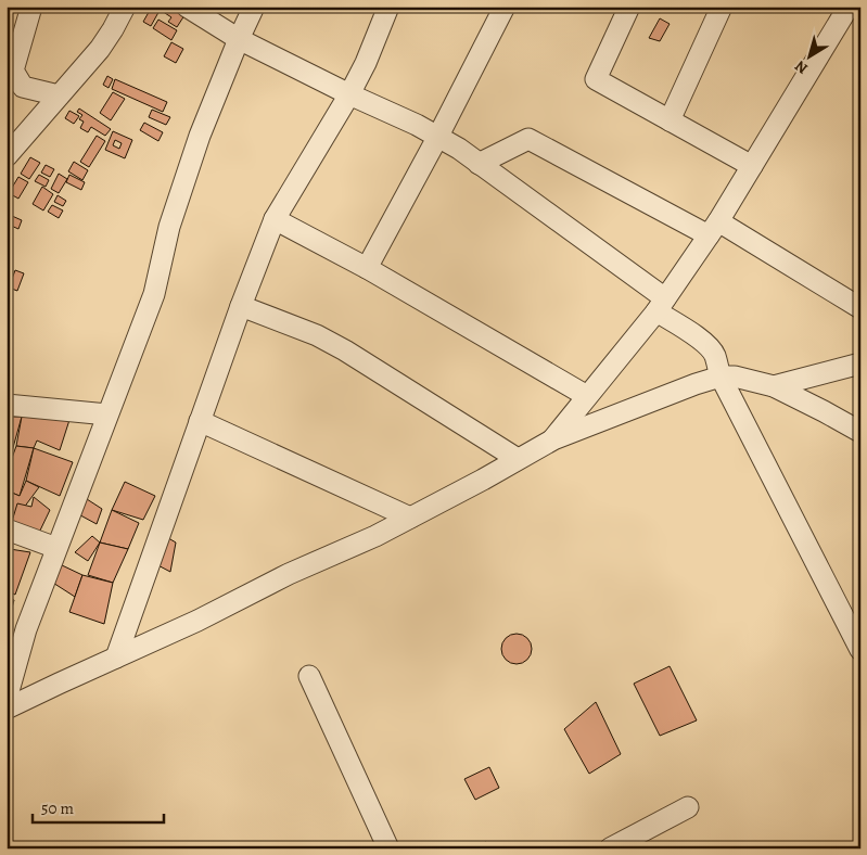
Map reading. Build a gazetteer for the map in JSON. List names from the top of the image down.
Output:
{
  "scale_bar": "50 m",
  "north": "bottom left"
}
